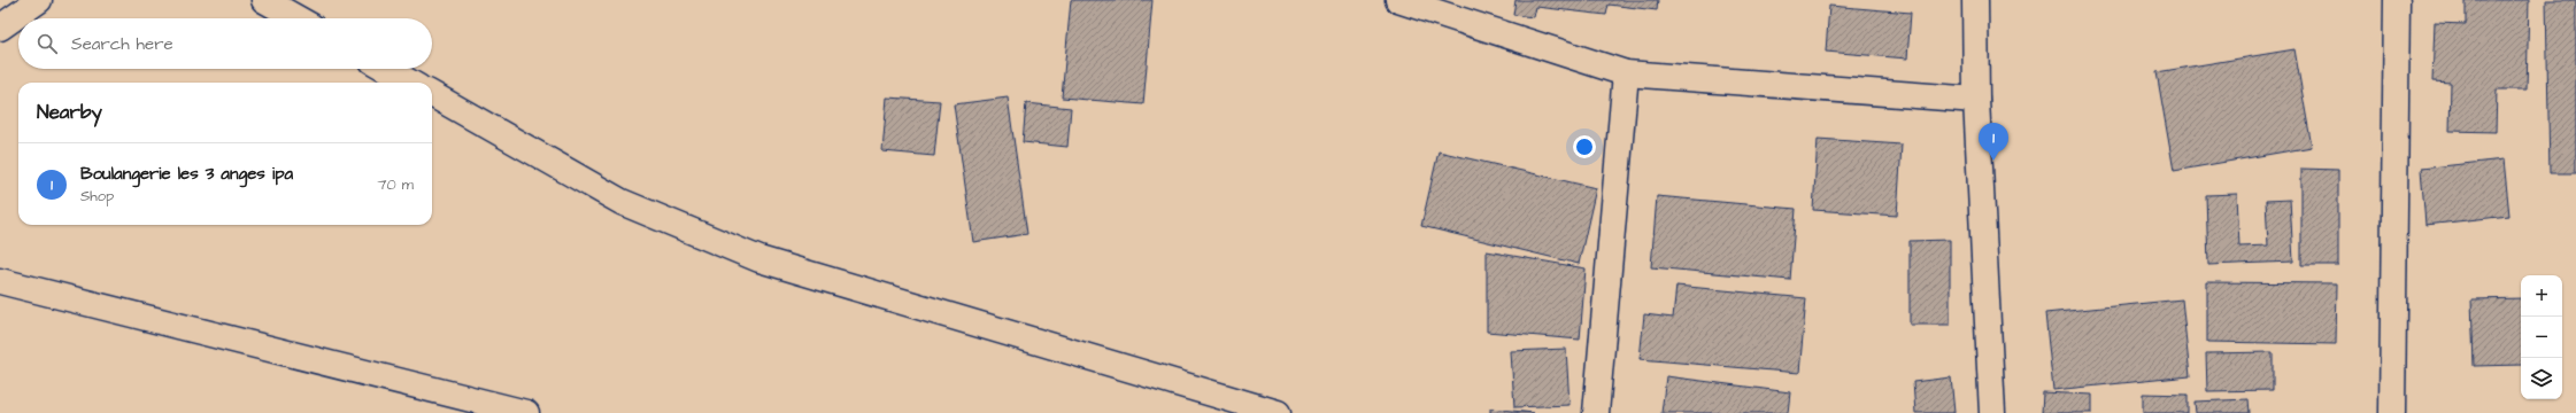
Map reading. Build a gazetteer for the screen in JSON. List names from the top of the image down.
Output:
{
  "page": {
    "search": "Search here",
    "heading": "Nearby",
    "pins": "1",
    "list": [
      {
        "mark": "1",
        "name": "Boulangerie les 3 anges ipa",
        "note": "Shop",
        "value": "70 m"
      }
    ],
    "map_buttons": ["+", "−"]
  }
}
